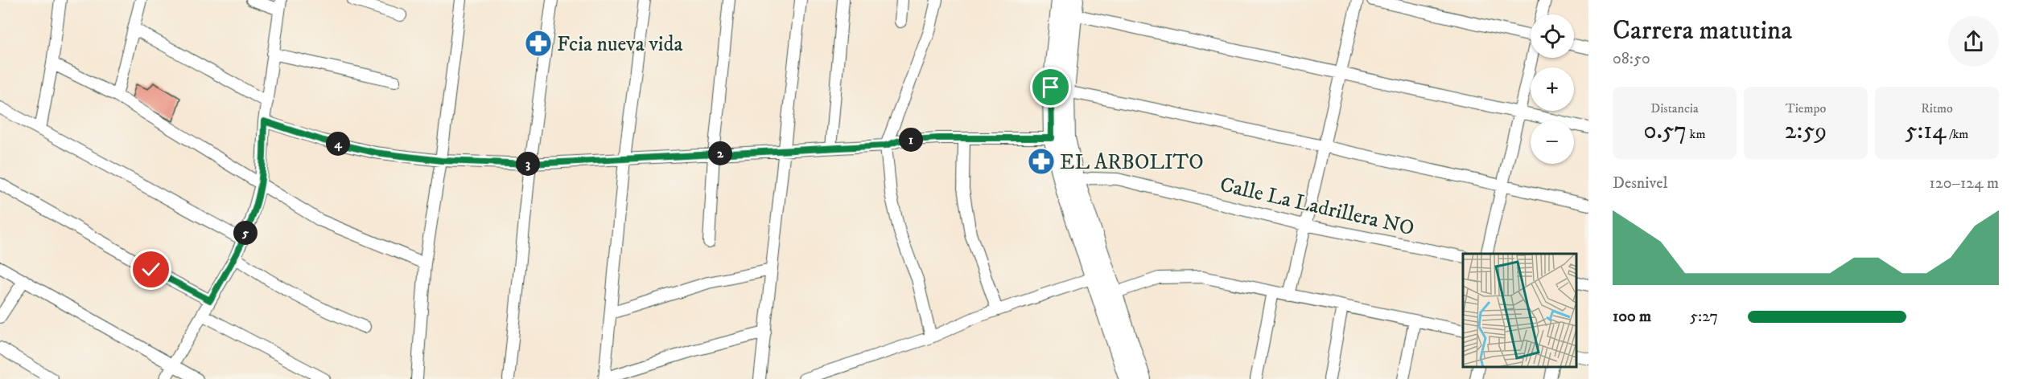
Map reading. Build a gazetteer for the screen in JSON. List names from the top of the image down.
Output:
{
  "streets": {
    "street": ["Calle La Ladrillera NO"]
  },
  "places": {
    "pharmacy": ["Fcia nueva vida", "EL ARBOLITO"]
  },
  "page": {
    "heading": ["Carrera matutina", "08:50"],
    "map_buttons": ["+", "−"],
    "stats": [
      ["Distancia", "0.57 km"],
      ["Tiempo", "2:59"],
      ["Ritmo", "5:14 /km"]
    ],
    "pins": [
      "1",
      "4",
      "2",
      "3",
      "5"
    ],
    "chart": ["Desnivel", "120–124 m"],
    "list": [
      {
        "name": "100 m",
        "note": "5:27"
      }
    ]
  }
}
